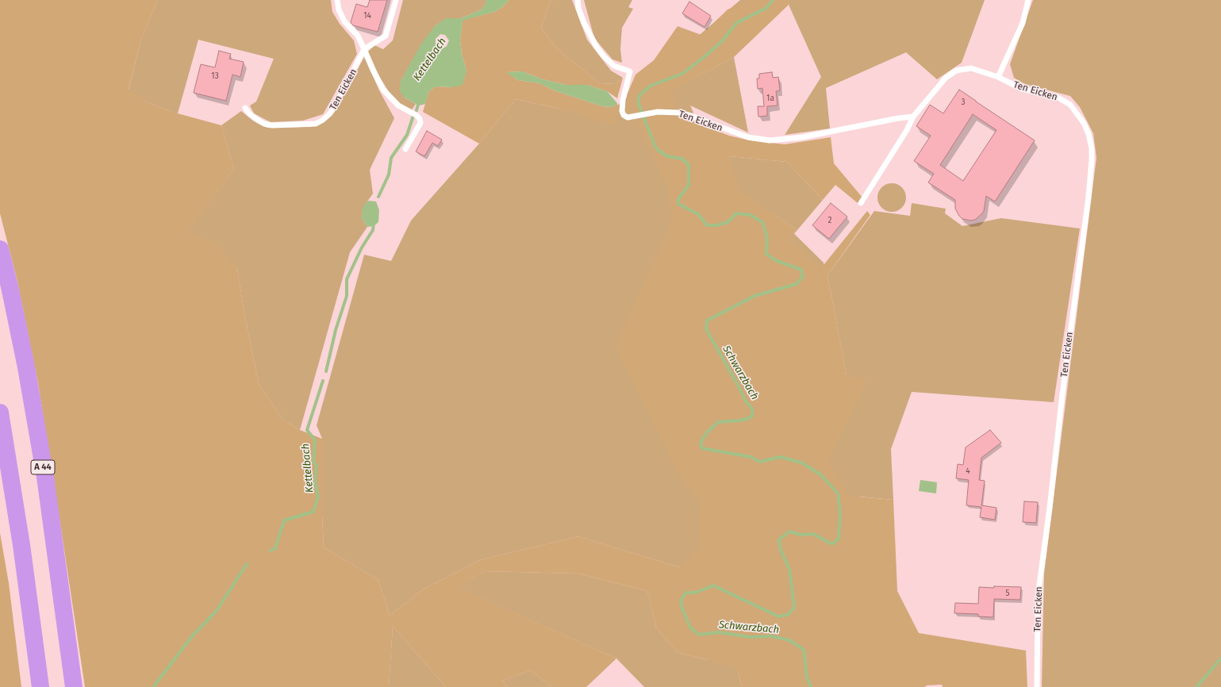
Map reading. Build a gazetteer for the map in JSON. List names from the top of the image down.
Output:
{
  "streets": {
    "highway": ["A 44"],
    "lane": ["Ten Eicken"]
  },
  "water": ["Kettelbach", "Schwarzbach"],
  "house_numbers": [
    "14",
    "13",
    "1a",
    "3",
    "2",
    "4",
    "5"
  ]
}
